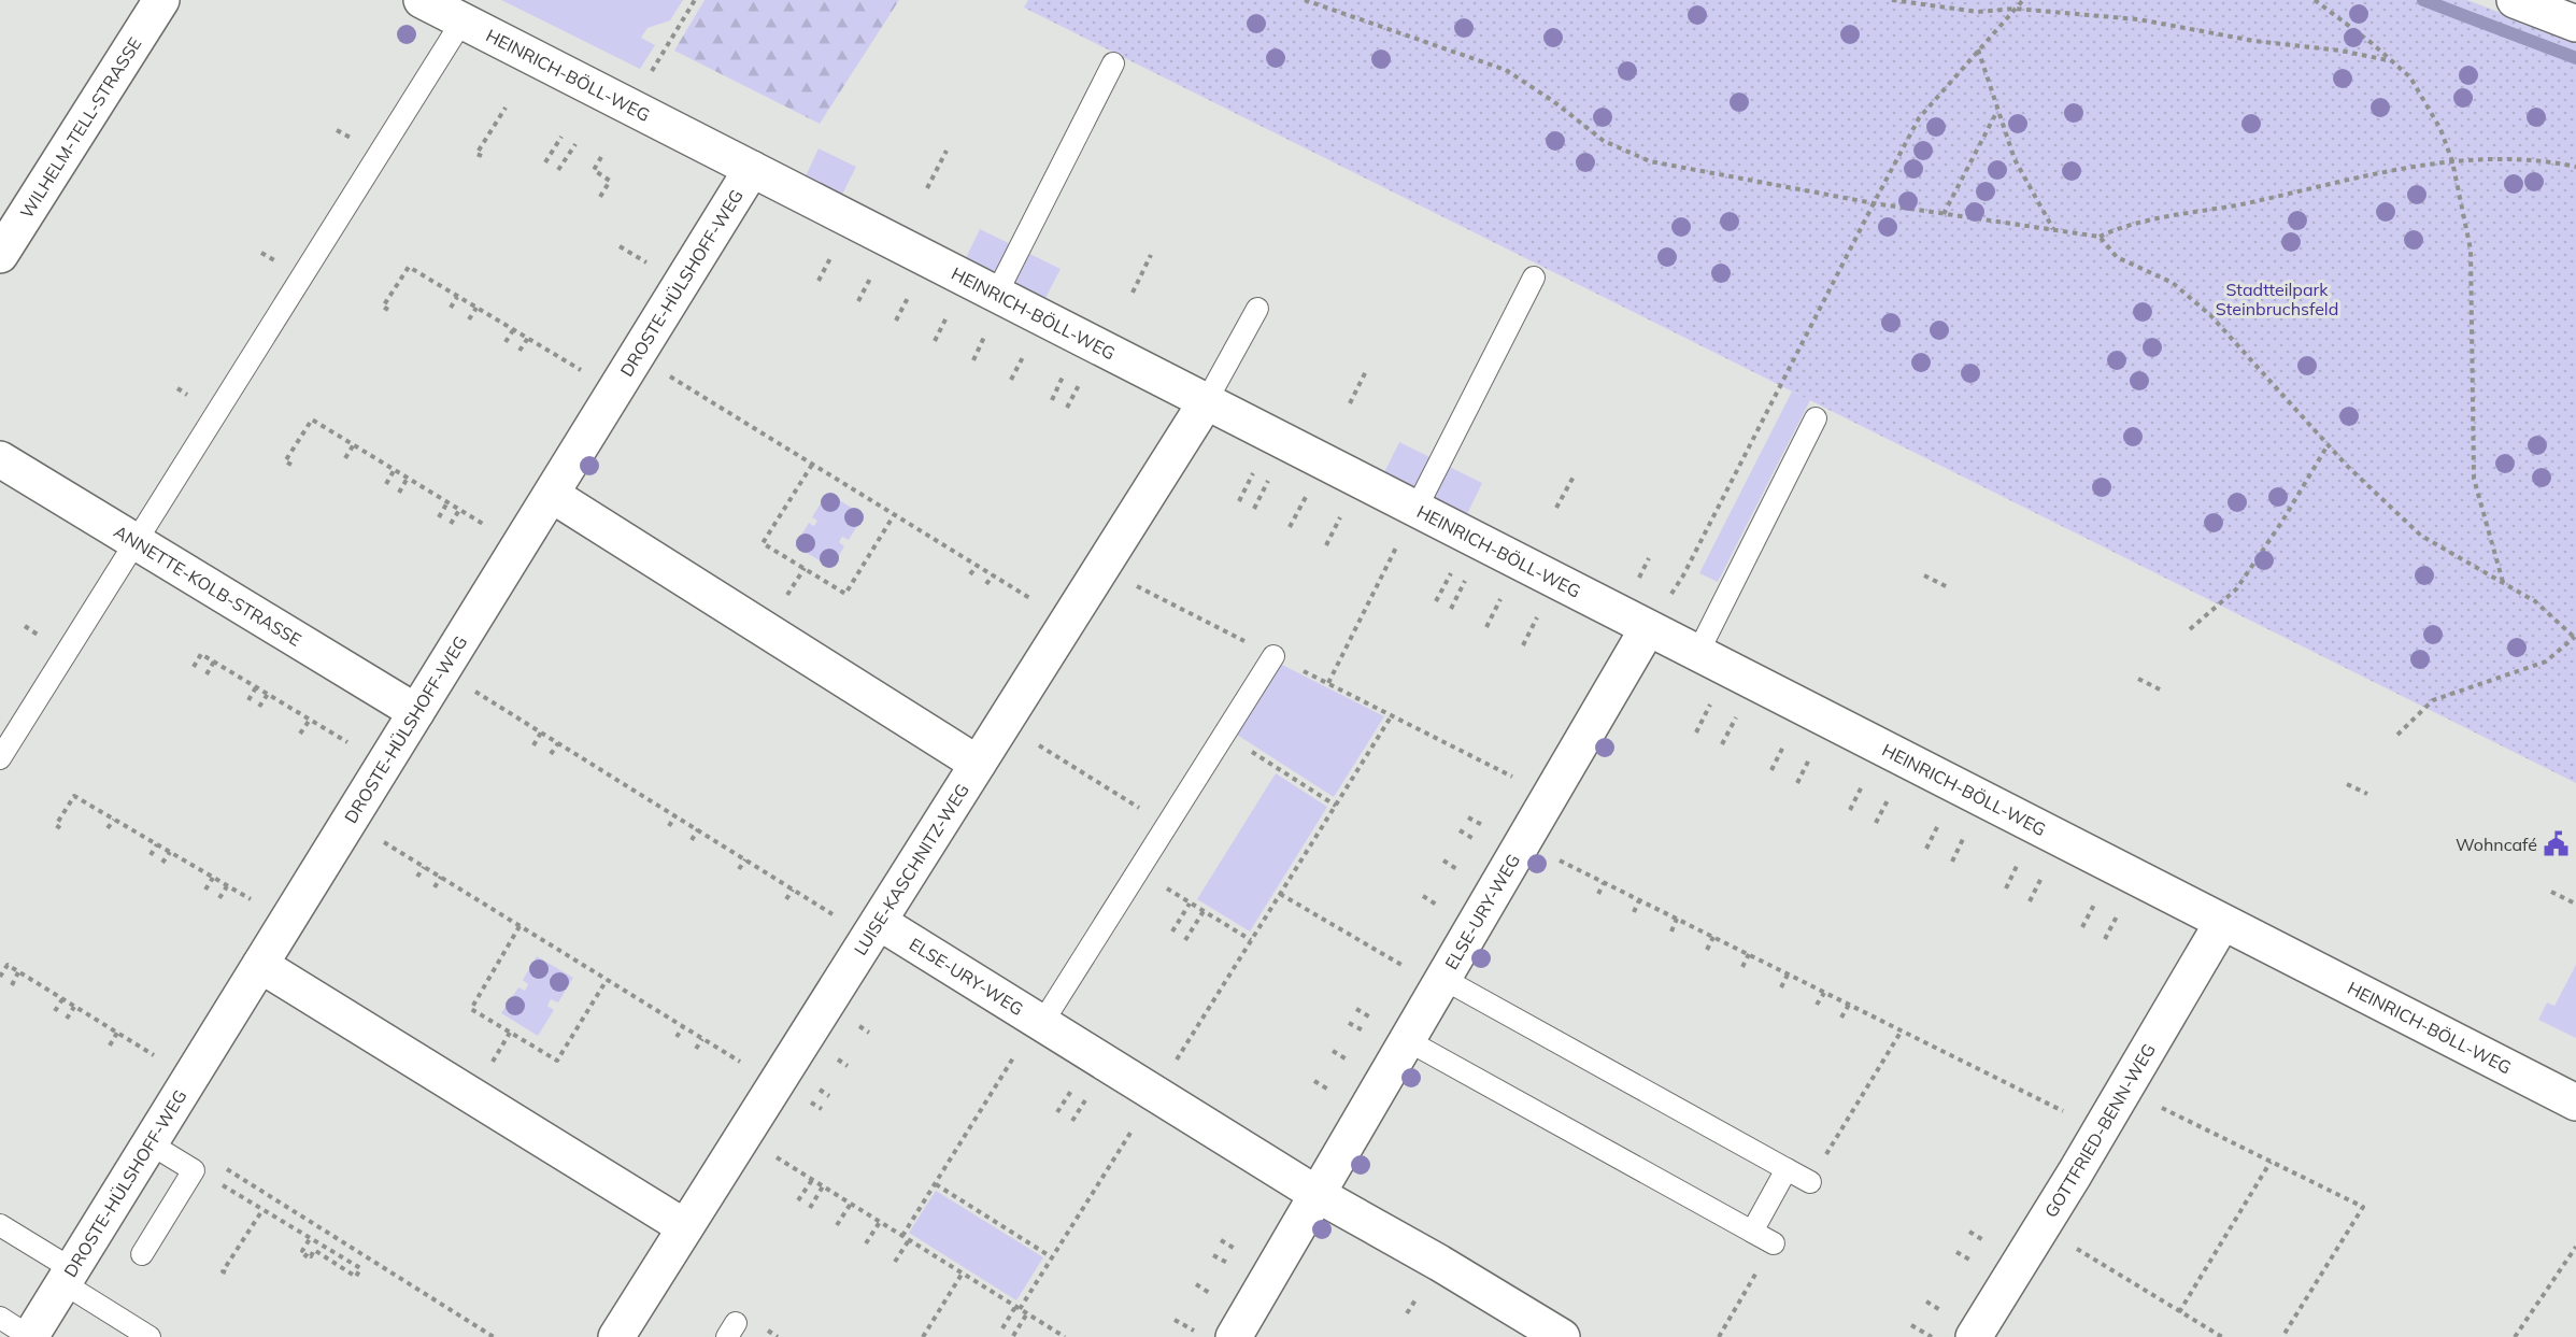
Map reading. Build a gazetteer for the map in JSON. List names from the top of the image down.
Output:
{
  "streets": {
    "street": [
      "HEINRICH-BÖLL-WEG",
      "WILHELM-TELL-STRASSE",
      "DROSTE-HÜLSHOFF-WEG",
      "ANNETTE-KOLB-STRASSE",
      "LUISE-KASCHNITZ-WEG",
      "ELSE-URY-WEG",
      "GOTTFRIED-BENN-WEG"
    ]
  },
  "crossings": [
    ["HEINRICH-BÖLL-WEG", "DROSTE-HÜLSHOFF-WEG"],
    ["HEINRICH-BÖLL-WEG", "LUISE-KASCHNITZ-WEG"],
    ["HEINRICH-BÖLL-WEG", "ELSE-URY-WEG"],
    ["HEINRICH-BÖLL-WEG", "GOTTFRIED-BENN-WEG"],
    ["DROSTE-HÜLSHOFF-WEG", "ANNETTE-KOLB-STRASSE"],
    ["LUISE-KASCHNITZ-WEG", "ELSE-URY-WEG"]
  ],
  "parks": ["Stadtteilpark Steinbruchsfeld"],
  "places": {
    "public building": ["Wohncafé"]
  }
}
